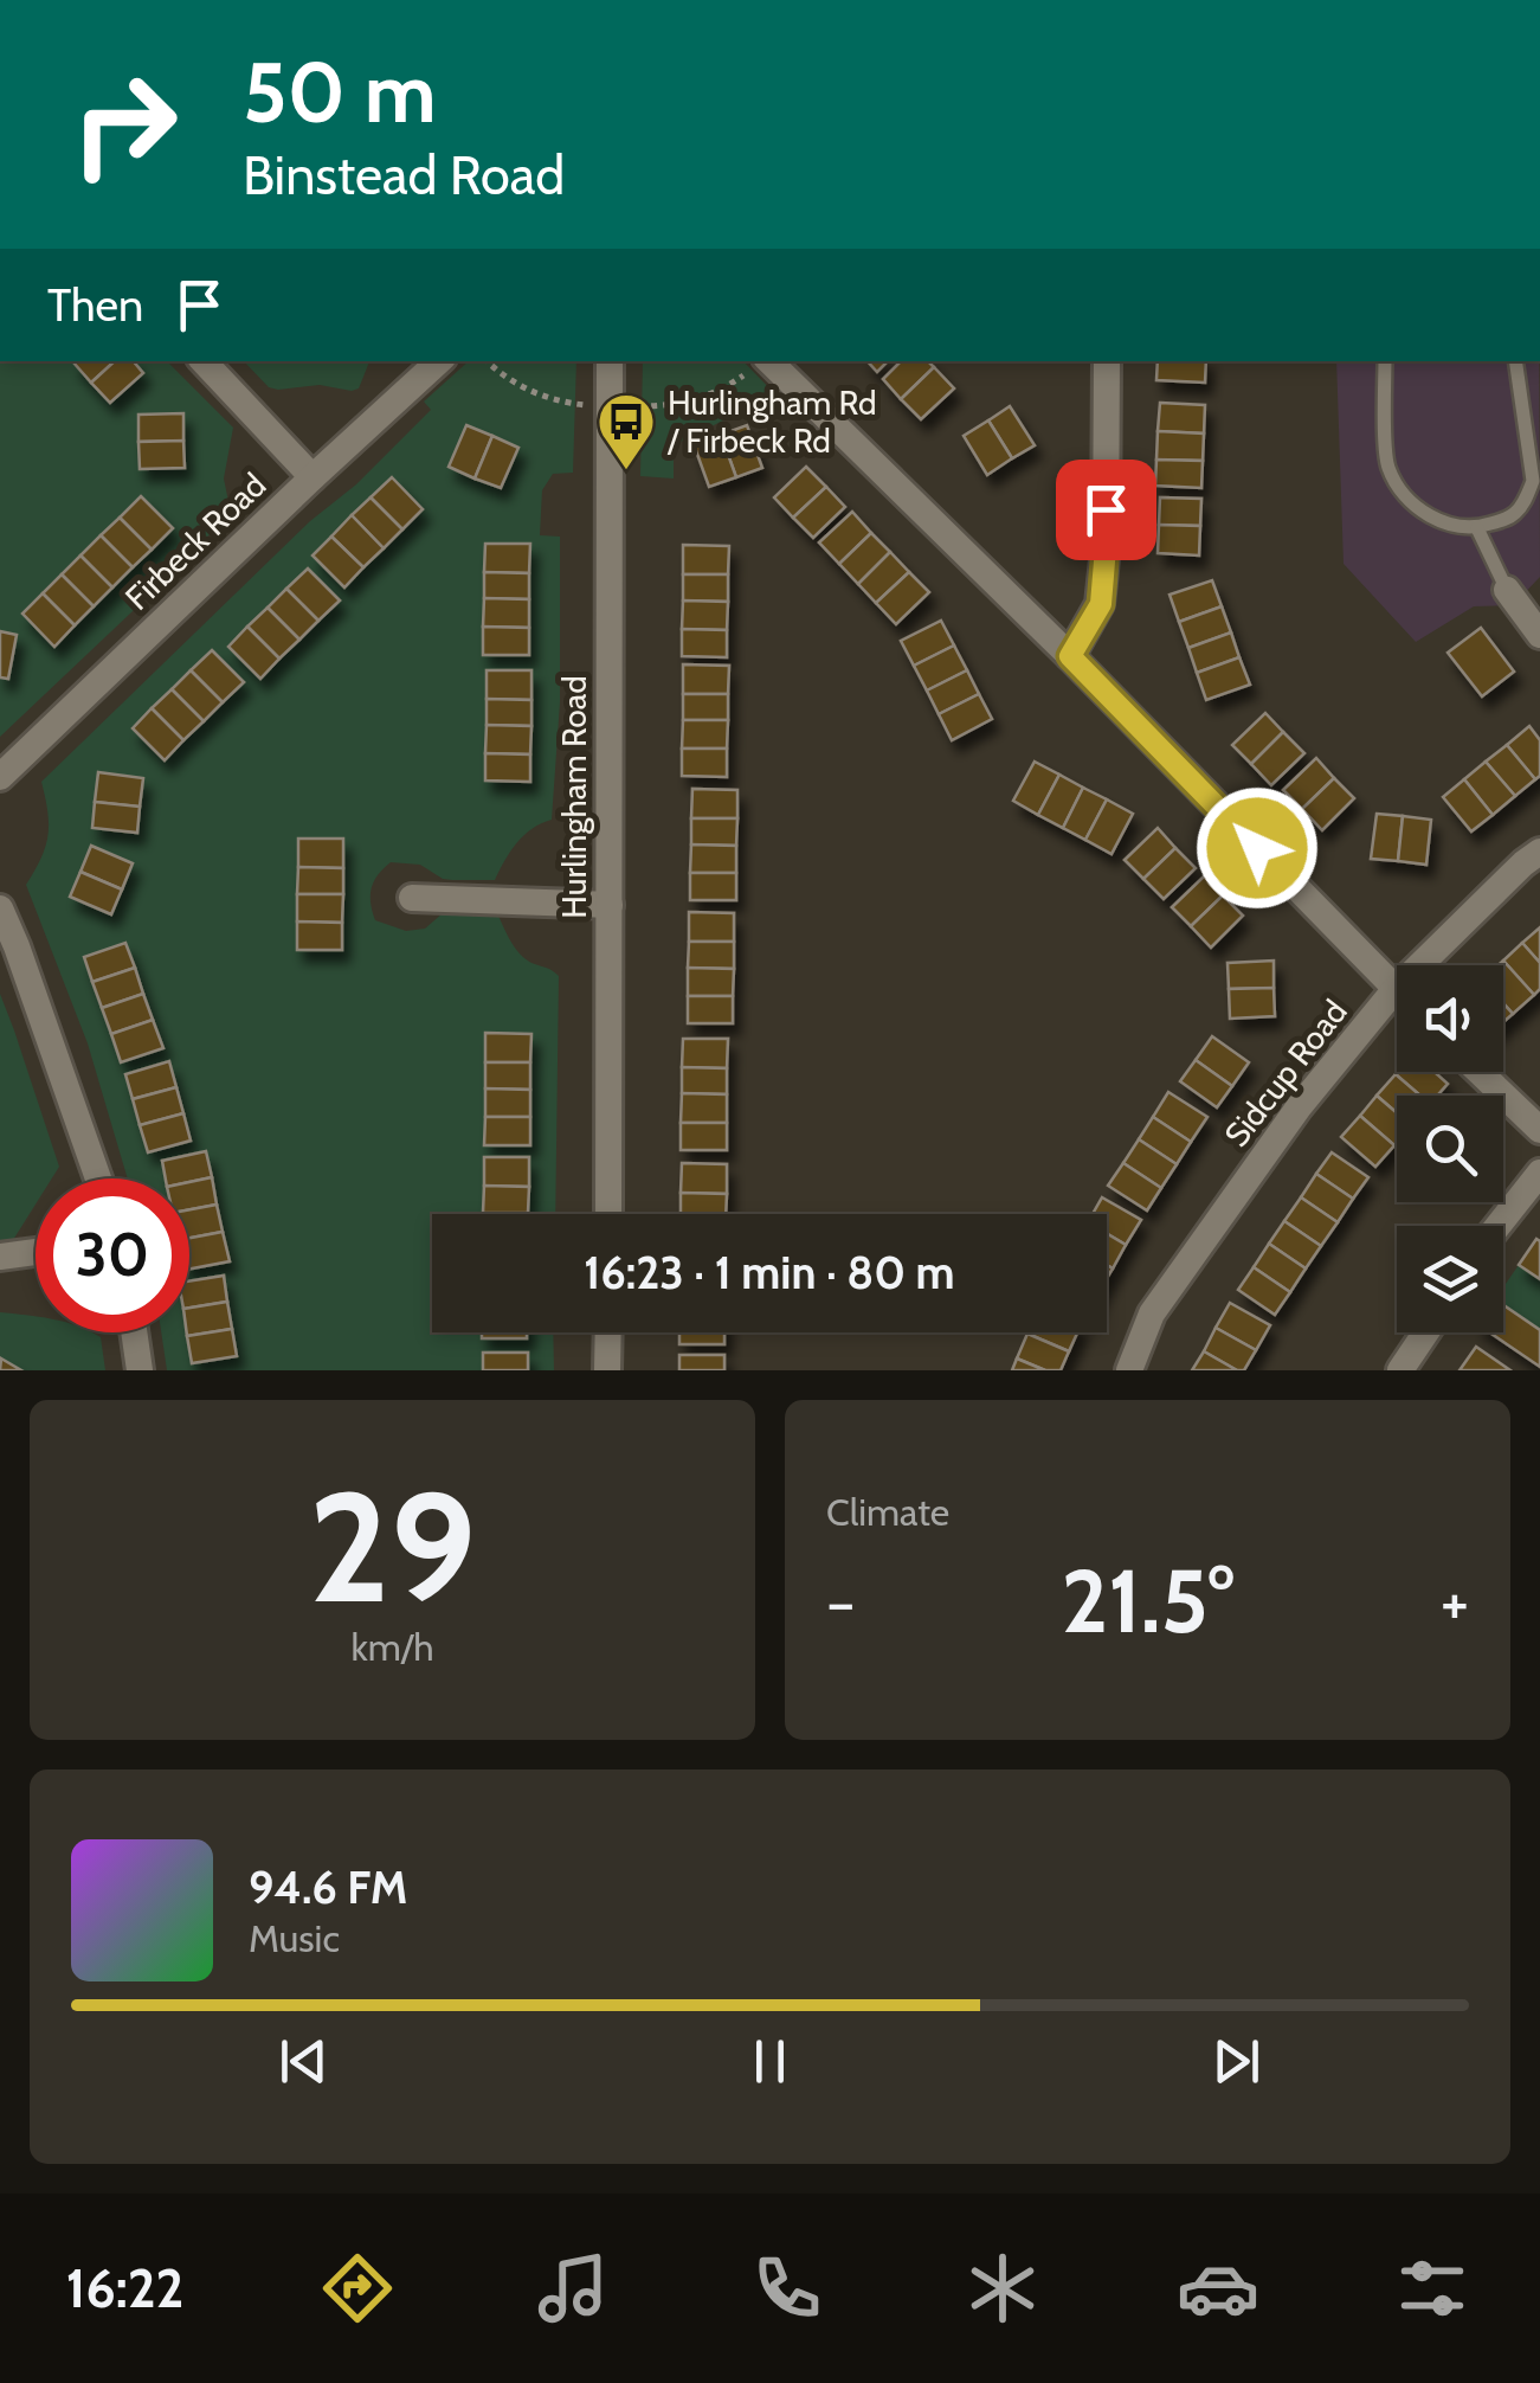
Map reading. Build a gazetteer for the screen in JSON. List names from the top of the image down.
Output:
{
  "streets": {
    "street": ["Firbeck Road", "Hurlingham Road", "Sidcup Road"]
  },
  "places": {
    "bus stop": ["Hurlingham Rd / Firbeck Rd"]
  },
  "page": {
    "turn": ["50 m", "Binstead Road"],
    "then": "Then",
    "limit": "30",
    "trip": "16:23 · 1 min · 80 m",
    "tile": [
      ["29", "km/h"],
      "Climate"
    ],
    "heat": ["−", "21.5°", "+"],
    "song": ["94.6 FM", "Music"],
    "tabs": "16:22"
  }
}
